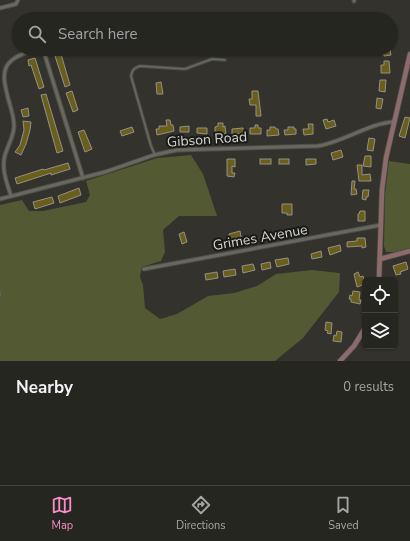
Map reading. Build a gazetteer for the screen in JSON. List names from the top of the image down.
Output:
{
  "streets": {
    "street": ["Gibson Road", "Grimes Avenue"]
  },
  "page": {
    "search": "Search here",
    "heading": ["Nearby", "0 results"],
    "nav": ["Map", "Directions", "Saved"]
  }
}
